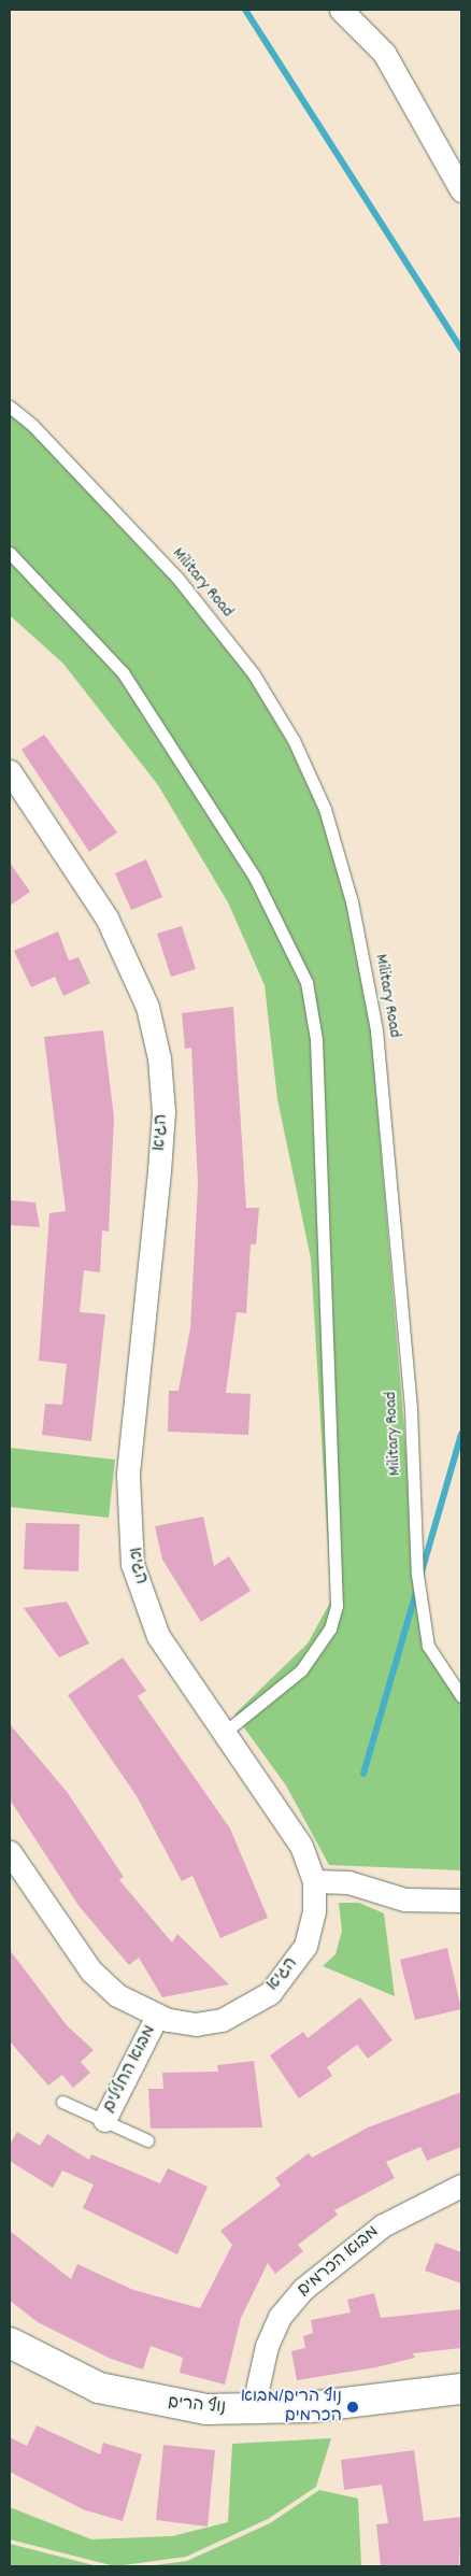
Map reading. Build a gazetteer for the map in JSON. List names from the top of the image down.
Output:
{
  "streets": {
    "street": [
      "הגיא",
      "מבוא החלילים",
      "מבוא הכרמים",
      "נוף הרים"
    ],
    "lane": ["Military Road"]
  },
  "crossings": [
    ["הגיא", "מבוא החלילים"],
    ["מבוא הכרמים", "נוף הרים"]
  ],
  "places": ["נוף הרים/מבוא הכרמים"]
}
